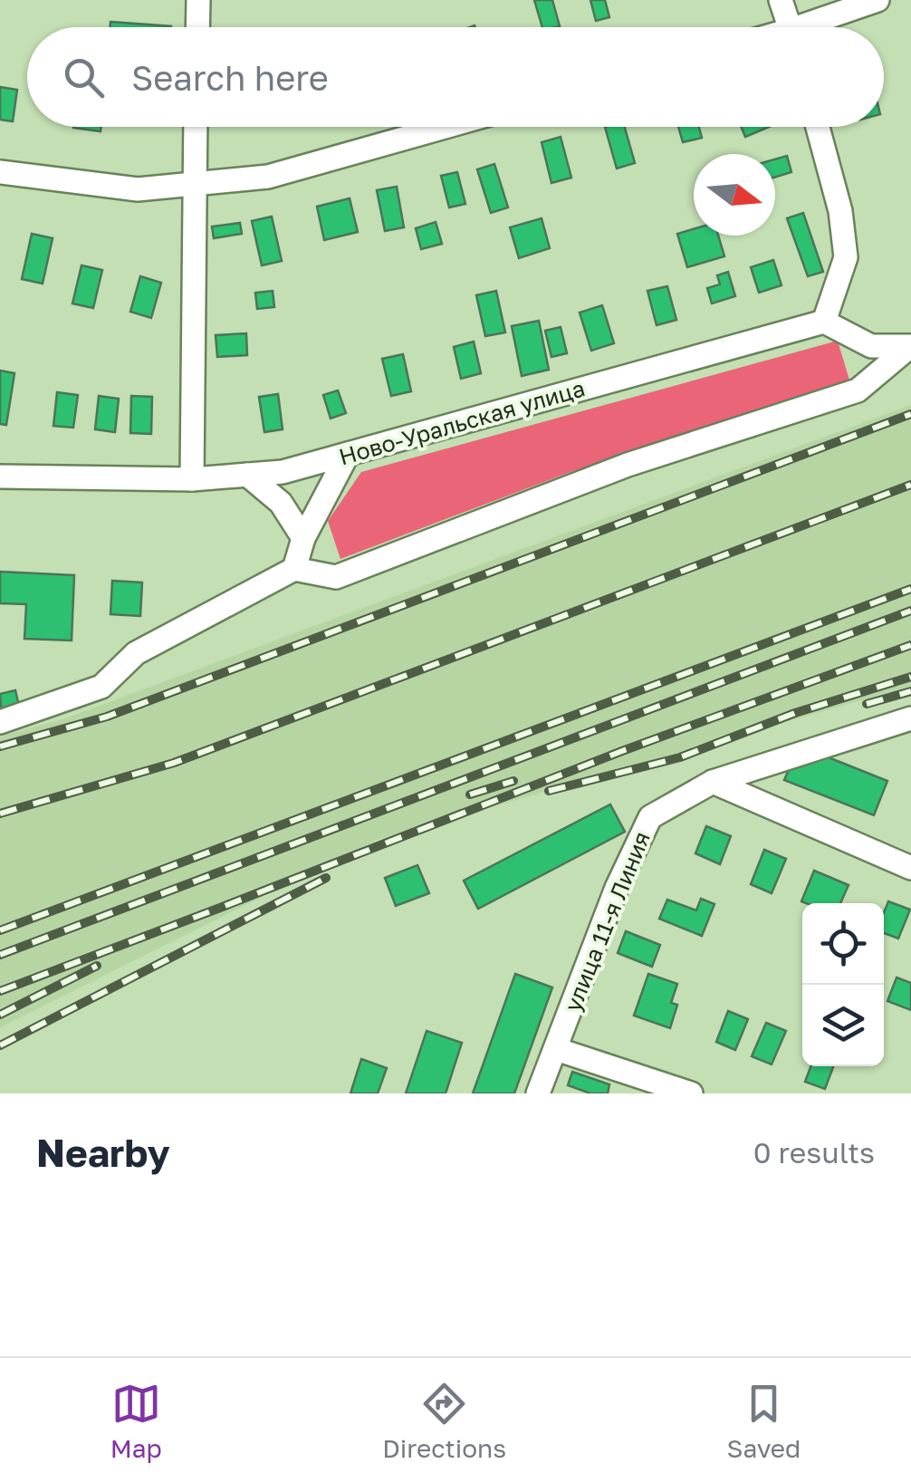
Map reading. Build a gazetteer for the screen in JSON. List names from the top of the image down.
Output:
{
  "streets": {
    "street": ["Ново-Уральская улица", "улица 11-я Линия"]
  },
  "north": "right",
  "page": {
    "search": "Search here",
    "heading": ["Nearby", "0 results"],
    "nav": ["Map", "Directions", "Saved"]
  }
}
